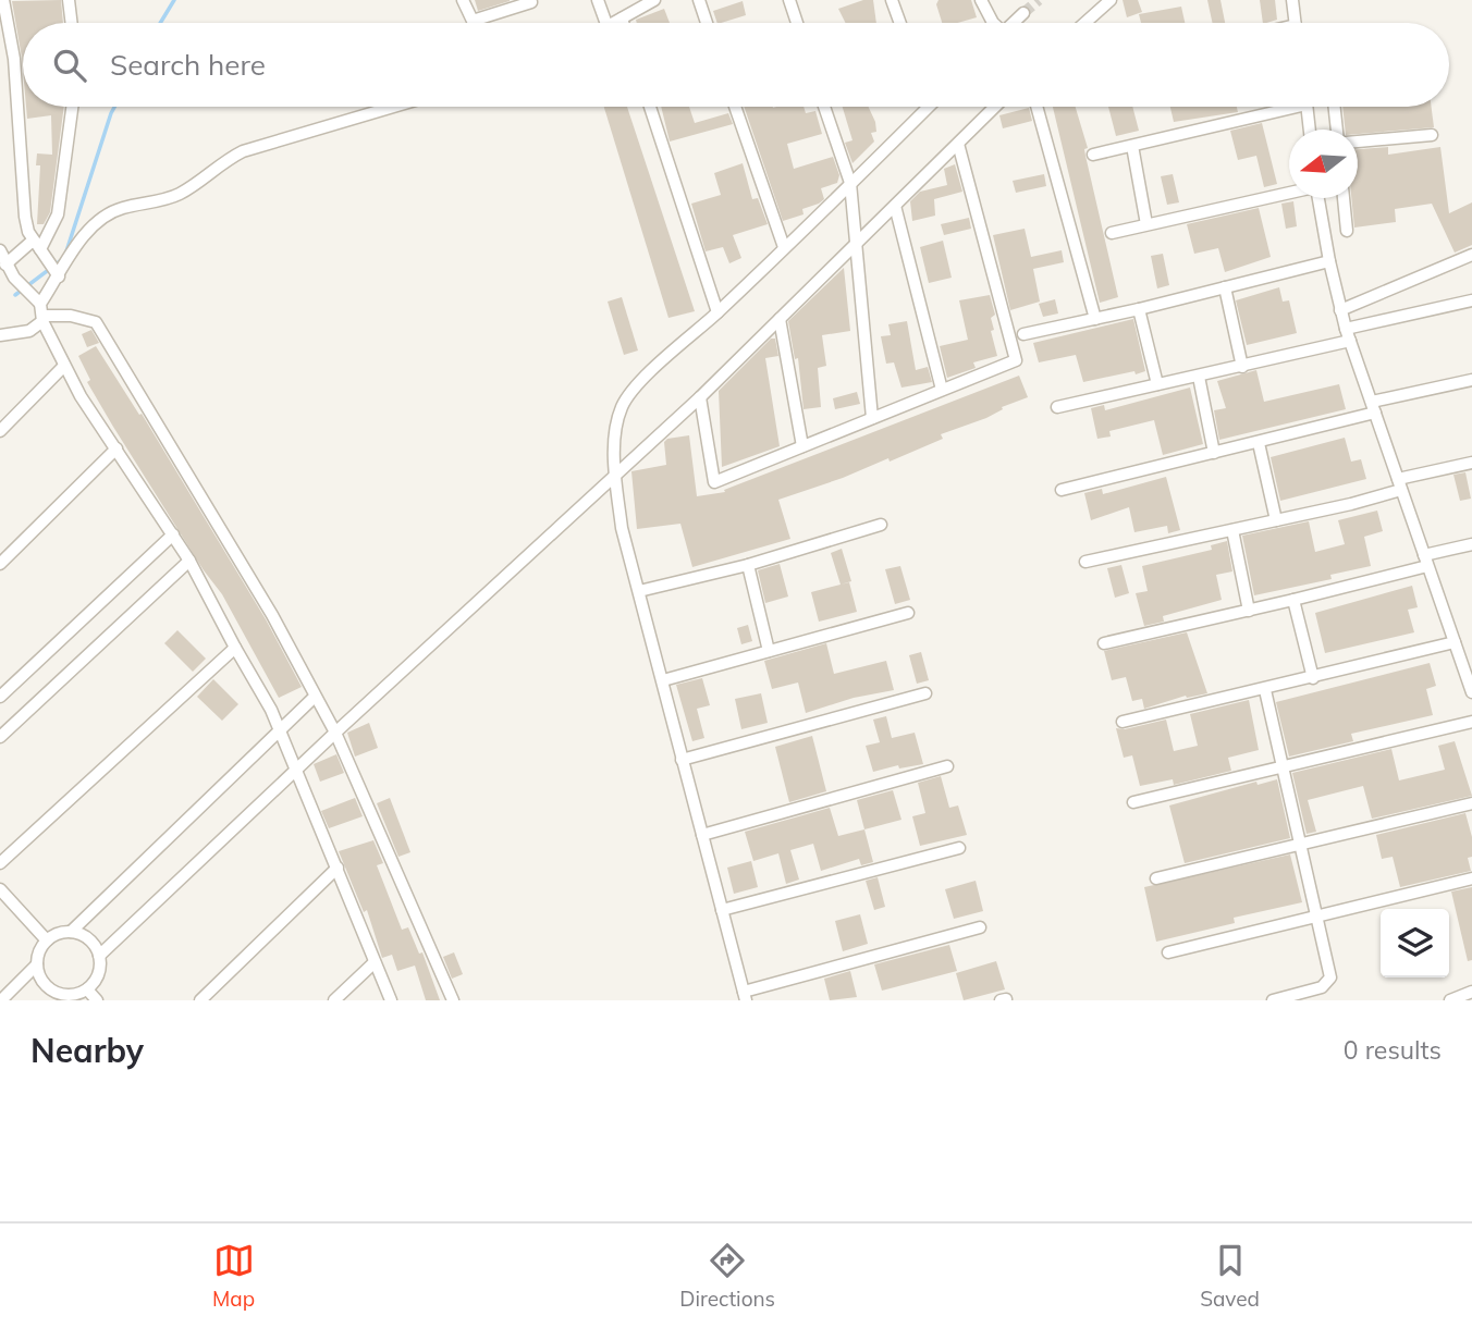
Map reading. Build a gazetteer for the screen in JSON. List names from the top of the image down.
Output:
{
  "north": "left",
  "page": {
    "search": "Search here",
    "heading": ["Nearby", "0 results"],
    "nav": ["Map", "Directions", "Saved"]
  }
}
